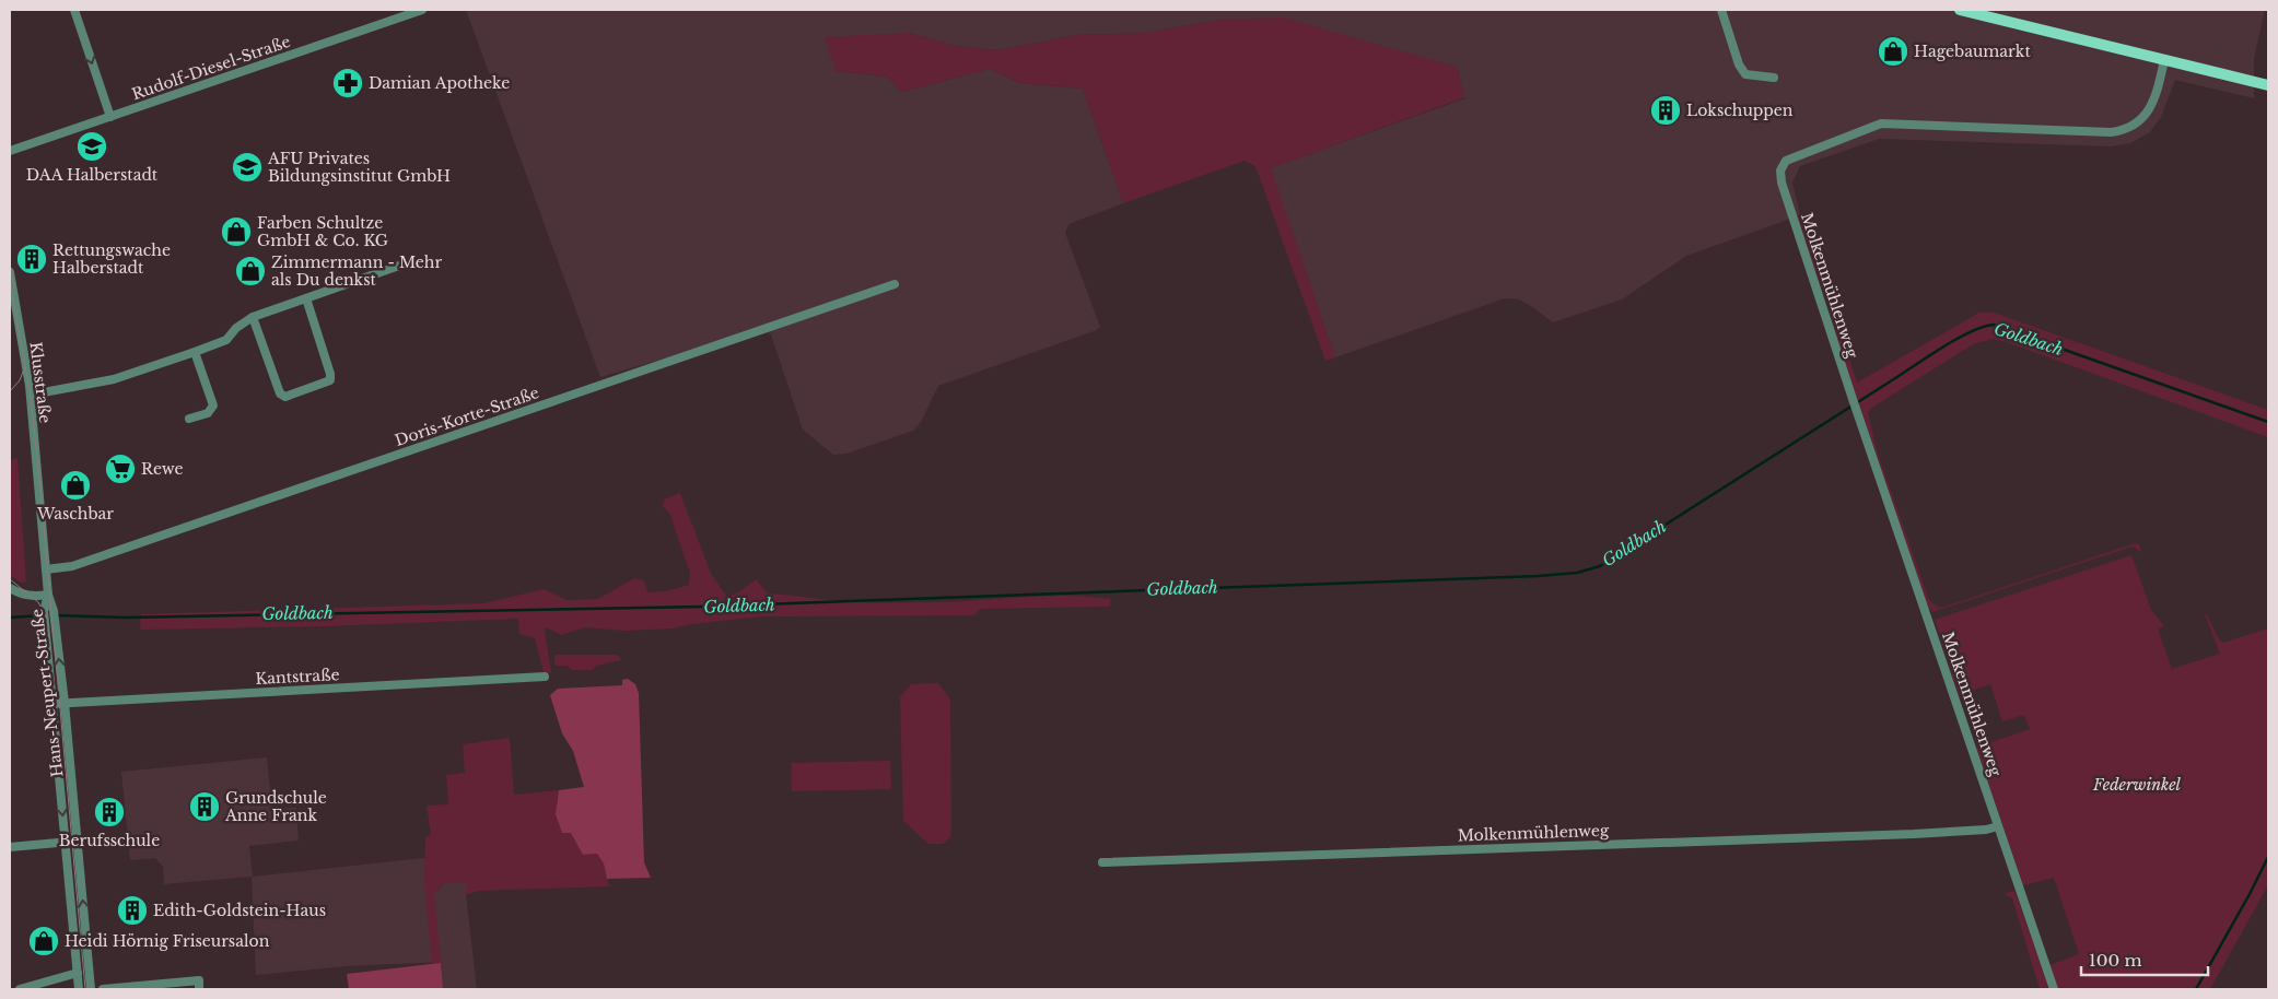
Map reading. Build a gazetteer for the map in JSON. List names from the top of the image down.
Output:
{
  "streets": {
    "street": [
      "Rudolf-Diesel-Straße",
      "Molkenmühlenweg",
      "Klusstraße",
      "Doris-Korte-Straße",
      "Kantstraße",
      "Hans-Neupert-Straße"
    ]
  },
  "crossings": [
    ["Klusstraße", "Doris-Korte-Straße"],
    ["Klusstraße", "Hans-Neupert-Straße"],
    ["Kantstraße", "Hans-Neupert-Straße"]
  ],
  "water": ["Goldbach"],
  "parks": ["Federwinkel"],
  "places": {
    "shop": [
      "Hagebaumarkt",
      "Farben Schultze GmbH & Co. KG",
      "Zimmermann - Mehr als Du denkst",
      "Waschbar",
      "Heidi Hörnig Friseursalon"
    ],
    "pharmacy": ["Damian Apotheke"],
    "building": [
      "Lokschuppen",
      "Rettungswache Halberstadt",
      "Grundschule Anne Frank",
      "Berufsschule",
      "Edith-Goldstein-Haus"
    ],
    "school or university": ["DAA Halberstadt", "AFU Privates Bildungsinstitut GmbH"],
    "supermarket": ["Rewe"]
  },
  "scale_bar": "100 m"
}
